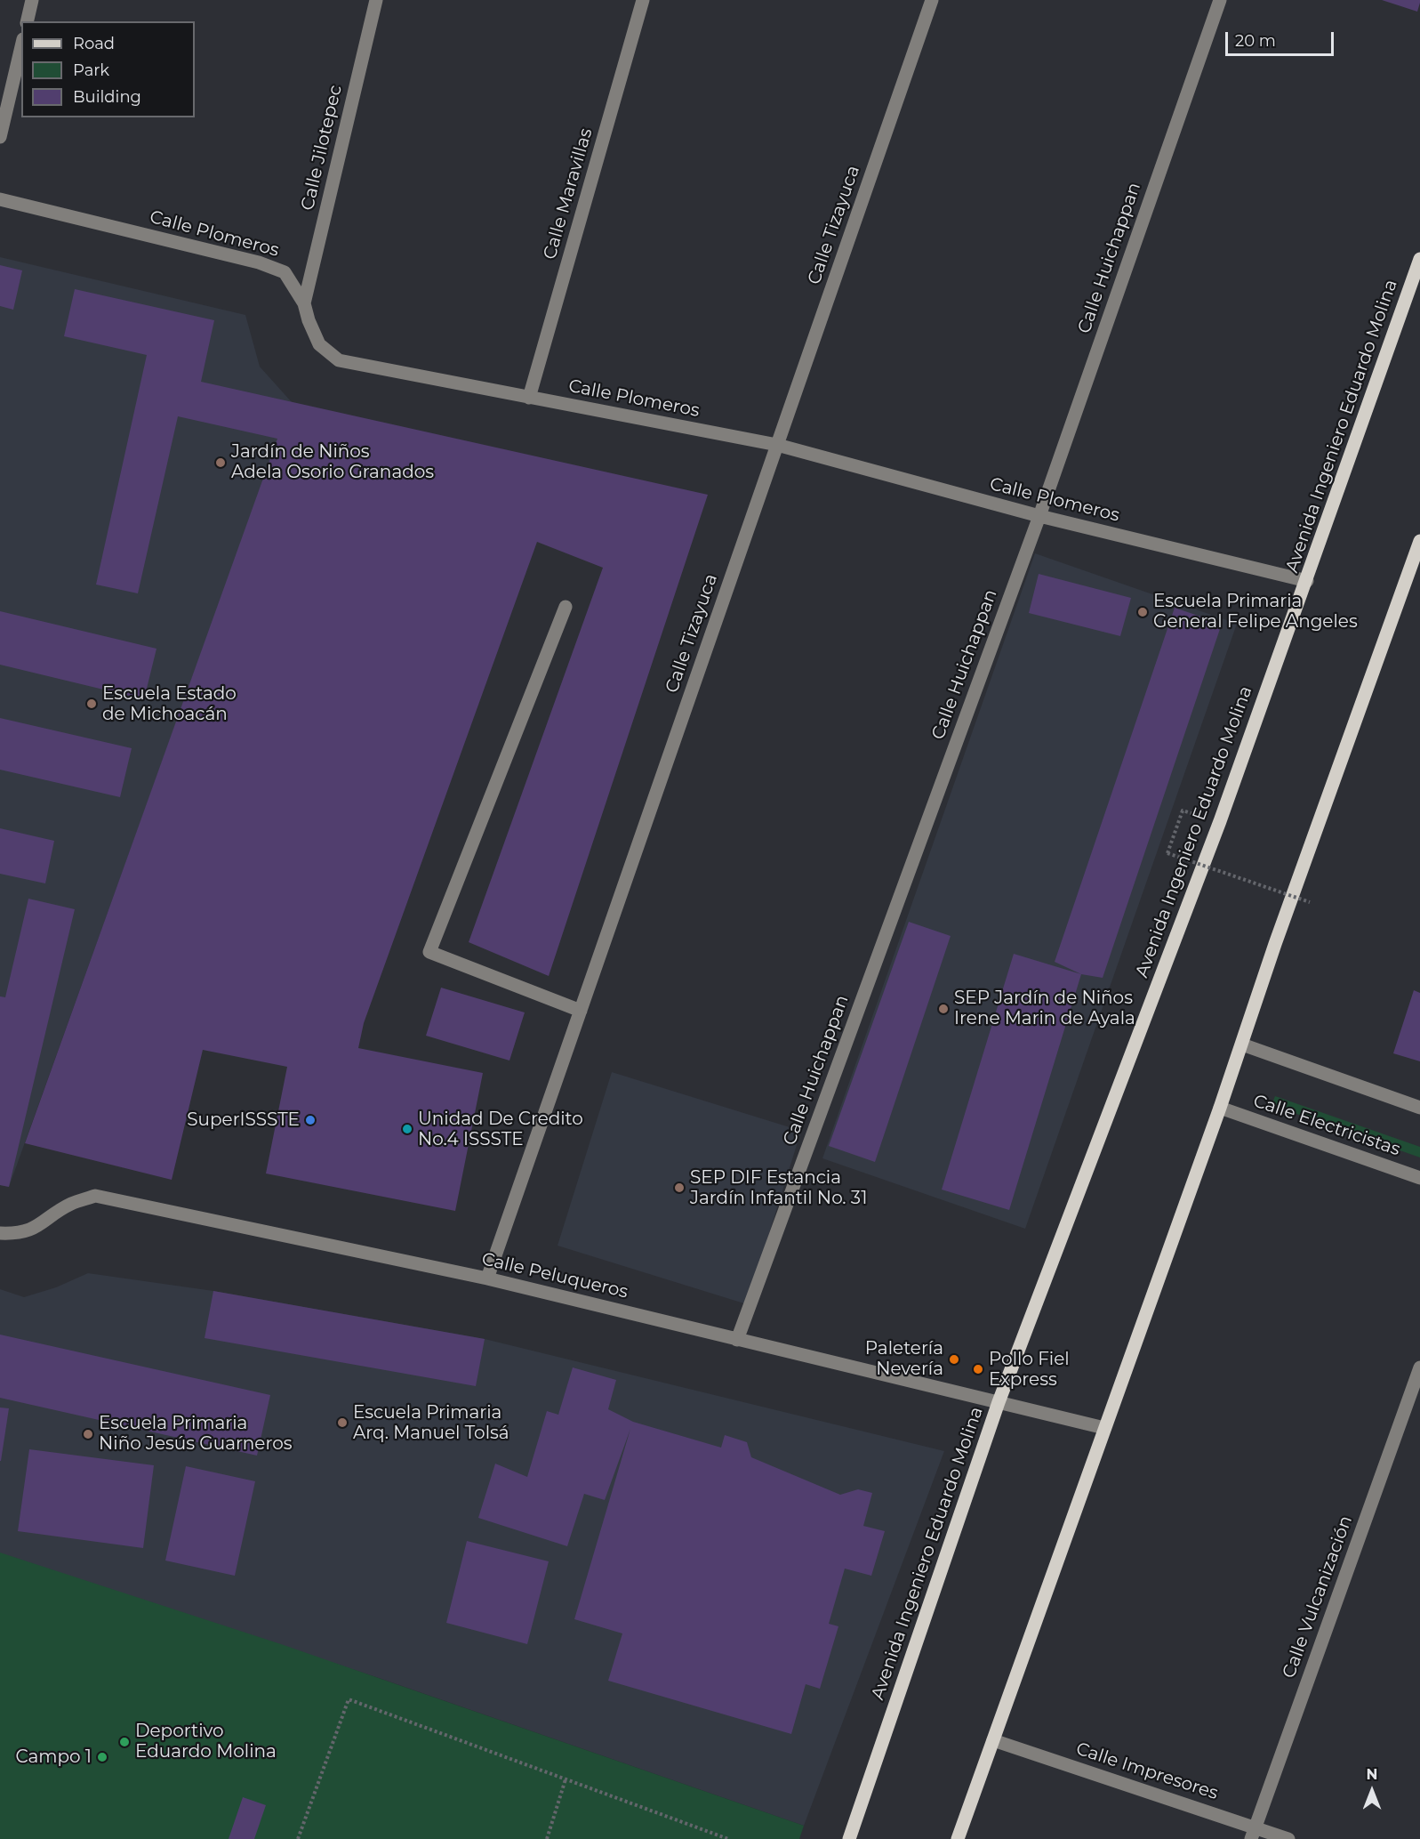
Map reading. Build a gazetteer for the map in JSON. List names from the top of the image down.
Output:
{
  "streets": {
    "main road": ["Avenida Ingeniero Eduardo Molina"],
    "street": [
      "Calle Jilotepec",
      "Calle Maravillas",
      "Calle Tizayuca",
      "Calle Plomeros",
      "Calle Huichappan",
      "Calle Electricistas",
      "Calle Peluqueros",
      "Calle Vulcanización",
      "Calle Impresores"
    ]
  },
  "crossings": [
    ["Calle Jilotepec", "Calle Plomeros"],
    ["Calle Maravillas", "Calle Plomeros"],
    ["Calle Tizayuca", "Calle Plomeros"],
    ["Calle Tizayuca", "Calle Peluqueros"],
    ["Calle Plomeros", "Calle Huichappan"],
    ["Calle Plomeros", "Avenida Ingeniero Eduardo Molina"],
    ["Calle Huichappan", "Calle Peluqueros"],
    ["Avenida Ingeniero Eduardo Molina", "Calle Peluqueros"],
    ["Calle Vulcanización", "Calle Impresores"]
  ],
  "places": [
    "Jardín de Niños Adela Osorio Granados",
    "Escuela Primaria General Felipe Angeles",
    "Escuela Estado de Michoacán",
    "SEP Jardín de Niños Irene Marin de Ayala",
    "SuperISSSTE",
    "Unidad De Credito No.4 ISSSTE",
    "SEP DIF Estancia Jardín Infantil No. 31",
    "Paletería Nevería",
    "Pollo Fiel Express",
    "Escuela Primaria Arq. Manuel Tolsá",
    "Escuela Primaria Niño Jesús Guarneros",
    "Deportivo Eduardo Molina",
    "Campo 1"
  ],
  "legend": ["Road", "Park", "Building"],
  "scale_bar": "20 m",
  "north": "top"
}
